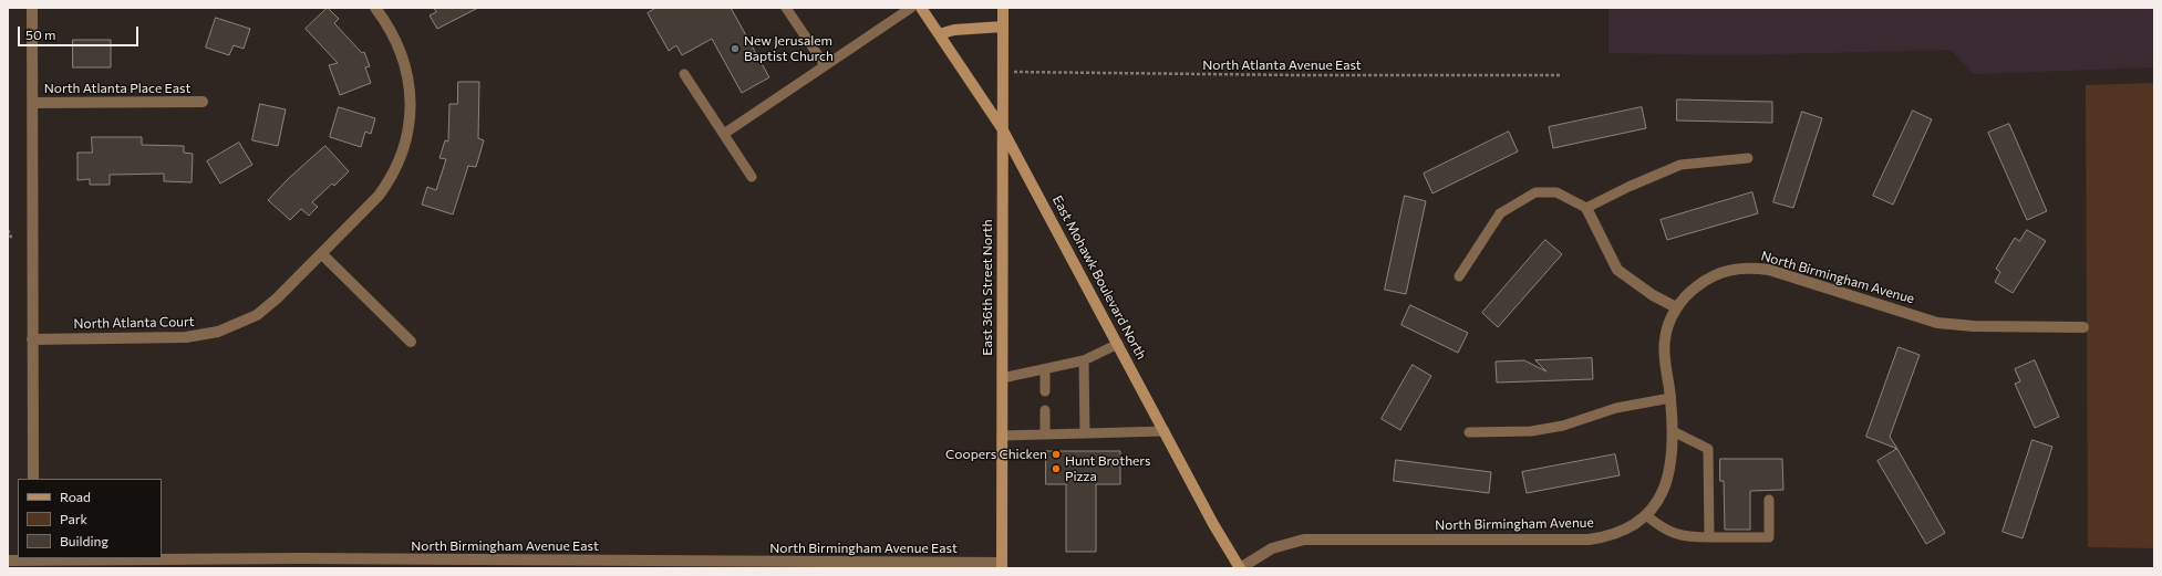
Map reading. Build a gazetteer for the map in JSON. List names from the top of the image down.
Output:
{
  "streets": {
    "street": [
      "North Atlanta Place East",
      "East Mohawk Boulevard North",
      "North Birmingham Avenue",
      "East 36th Street North",
      "North Atlanta Court",
      "North Birmingham Avenue East"
    ],
    "path": ["North Atlanta Avenue East"]
  },
  "crossings": [
    ["North Atlanta Avenue East", "East 36th Street North"],
    ["East Mohawk Boulevard North", "North Birmingham Avenue"],
    ["East Mohawk Boulevard North", "East 36th Street North"],
    ["East 36th Street North", "North Birmingham Avenue East"]
  ],
  "places": ["New Jerusalem Baptist Church", "Coopers Chicken", "Hunt Brothers Pizza"],
  "legend": ["Road", "Park", "Building"],
  "scale_bar": "50 m"
}
